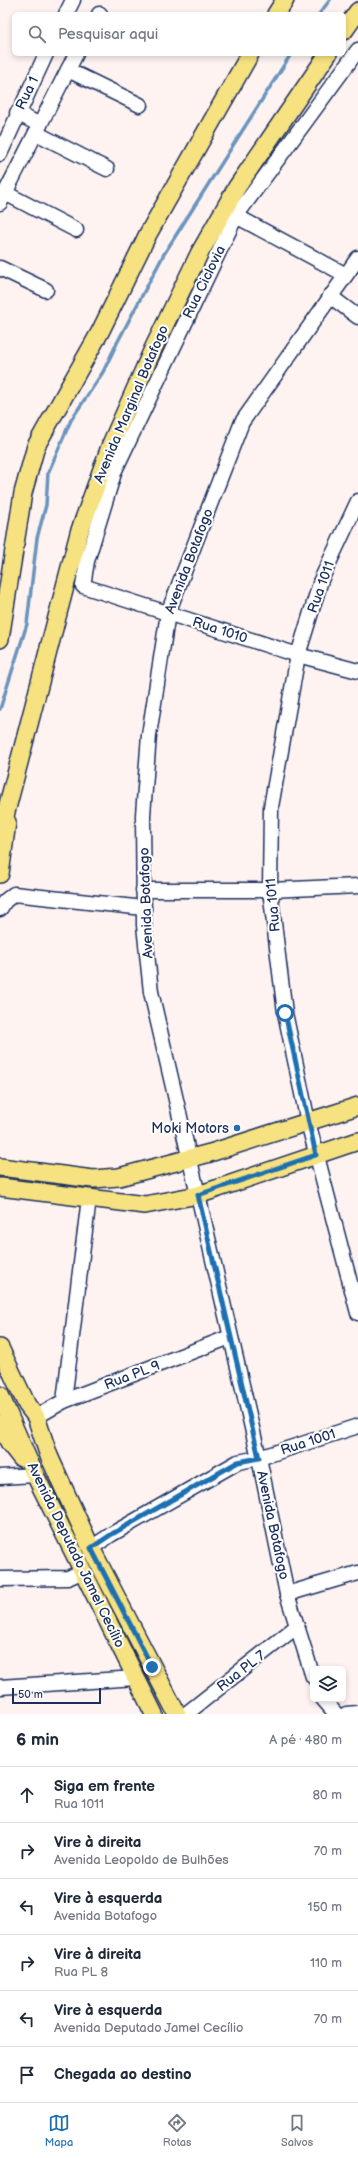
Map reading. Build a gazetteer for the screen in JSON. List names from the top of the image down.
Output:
{
  "streets": {
    "main road": ["Avenida Marginal Botafogo", "Avenida Deputado Jamel Cecílio"],
    "street": [
      "Rua 1",
      "Rua Ciclovia",
      "Avenida Botafogo",
      "Rua 1011",
      "Rua 1010",
      "Rua PL 9",
      "Rua 1001",
      "Rua PL 7"
    ]
  },
  "crossings": [
    ["Rua Ciclovia", "Rua 1010"],
    ["Avenida Botafogo", "Rua 1010"],
    ["Avenida Botafogo", "Rua PL 9"],
    ["Avenida Botafogo", "Rua 1001"],
    ["Avenida Botafogo", "Rua PL 7"],
    ["Rua 1011", "Rua 1010"],
    ["Rua PL 9", "Avenida Deputado Jamel Cecílio"],
    ["Rua 1001", "Avenida Deputado Jamel Cecílio"]
  ],
  "places": ["Moki Motors"],
  "scale_bar": "50 m",
  "page": {
    "search": "Pesquisar aqui",
    "scale": "50 m",
    "heading": ["6 min", "A pé · 480 m"],
    "list": [
      ["Siga em frente", "Rua 1011", "80 m"],
      ["Vire à direita", "Avenida Leopoldo de Bulhões", "70 m"],
      ["Vire à esquerda", "Avenida Botafogo", "150 m"],
      ["Vire à direita", "Rua PL 8", "110 m"],
      ["Vire à esquerda", "Avenida Deputado Jamel Cecílio", "70 m"],
      "Chegada ao destino"
    ],
    "nav": ["Mapa", "Rotas", "Salvos"]
  }
}
